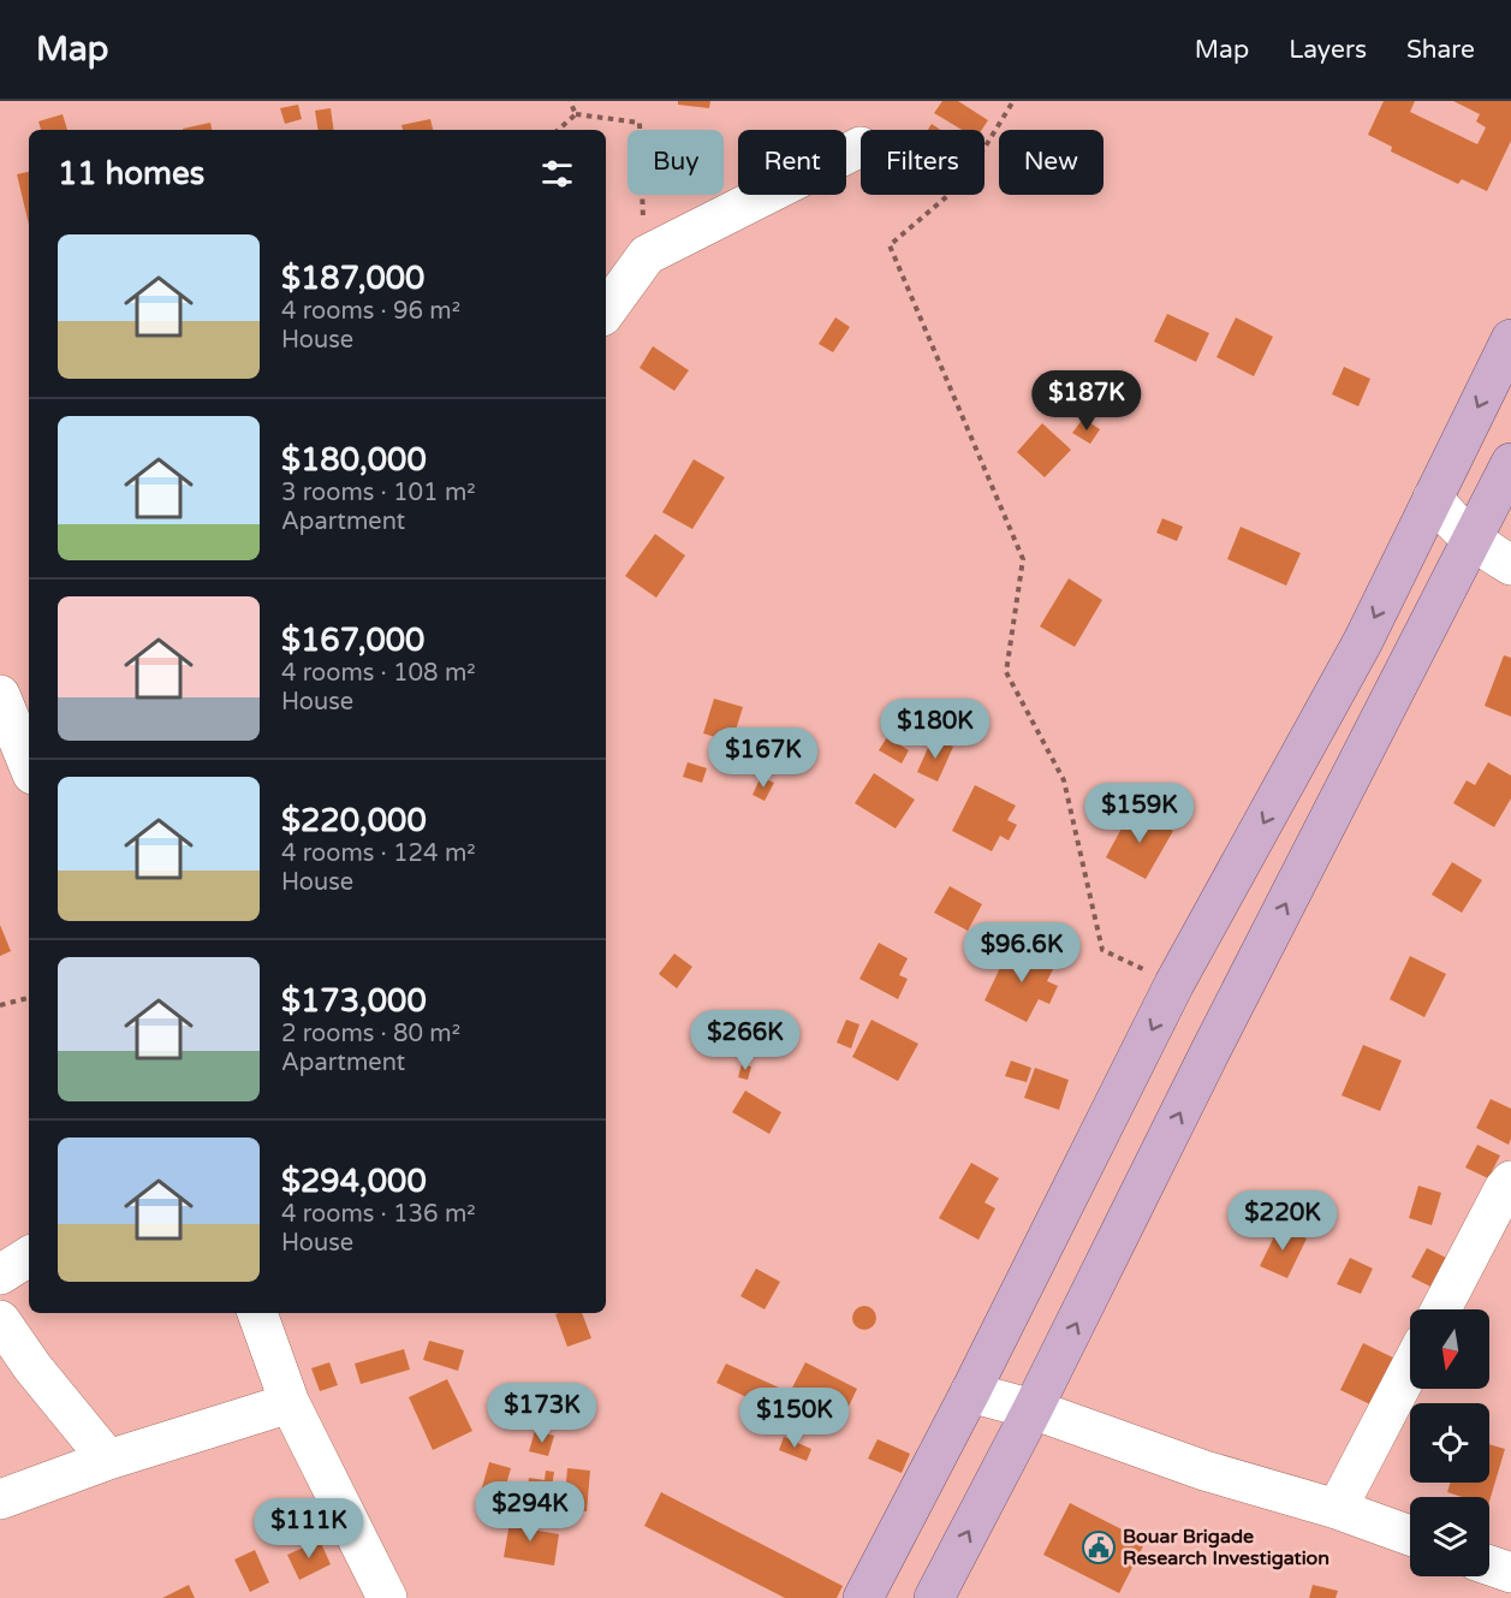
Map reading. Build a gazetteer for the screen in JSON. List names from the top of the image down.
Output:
{
  "places": {
    "public building": ["Bouar Brigade Research Investigation"]
  },
  "north": "bottom",
  "page": {
    "header": "Map",
    "nav": ["Map", "Layers", "Share"],
    "chip": [
      "Buy",
      "Rent",
      "Filters",
      "New"
    ],
    "heading": "11 homes",
    "list": [
      {
        "name": "$187,000",
        "note": "4 rooms · 96 m² · House"
      },
      {
        "name": "$180,000",
        "note": "3 rooms · 101 m² · Apartment"
      },
      {
        "name": "$167,000",
        "note": "4 rooms · 108 m² · House"
      },
      {
        "name": "$220,000",
        "note": "4 rooms · 124 m² · House"
      },
      {
        "name": "$173,000",
        "note": "2 rooms · 80 m² · Apartment"
      },
      {
        "name": "$294,000",
        "note": "4 rooms · 136 m² · House"
      }
    ],
    "price": [
      "$187K",
      "$180K",
      "$167K",
      "$159K",
      "$96.6K",
      "$266K",
      "$220K",
      "$173K",
      "$150K",
      "$294K",
      "$111K"
    ]
  }
}
